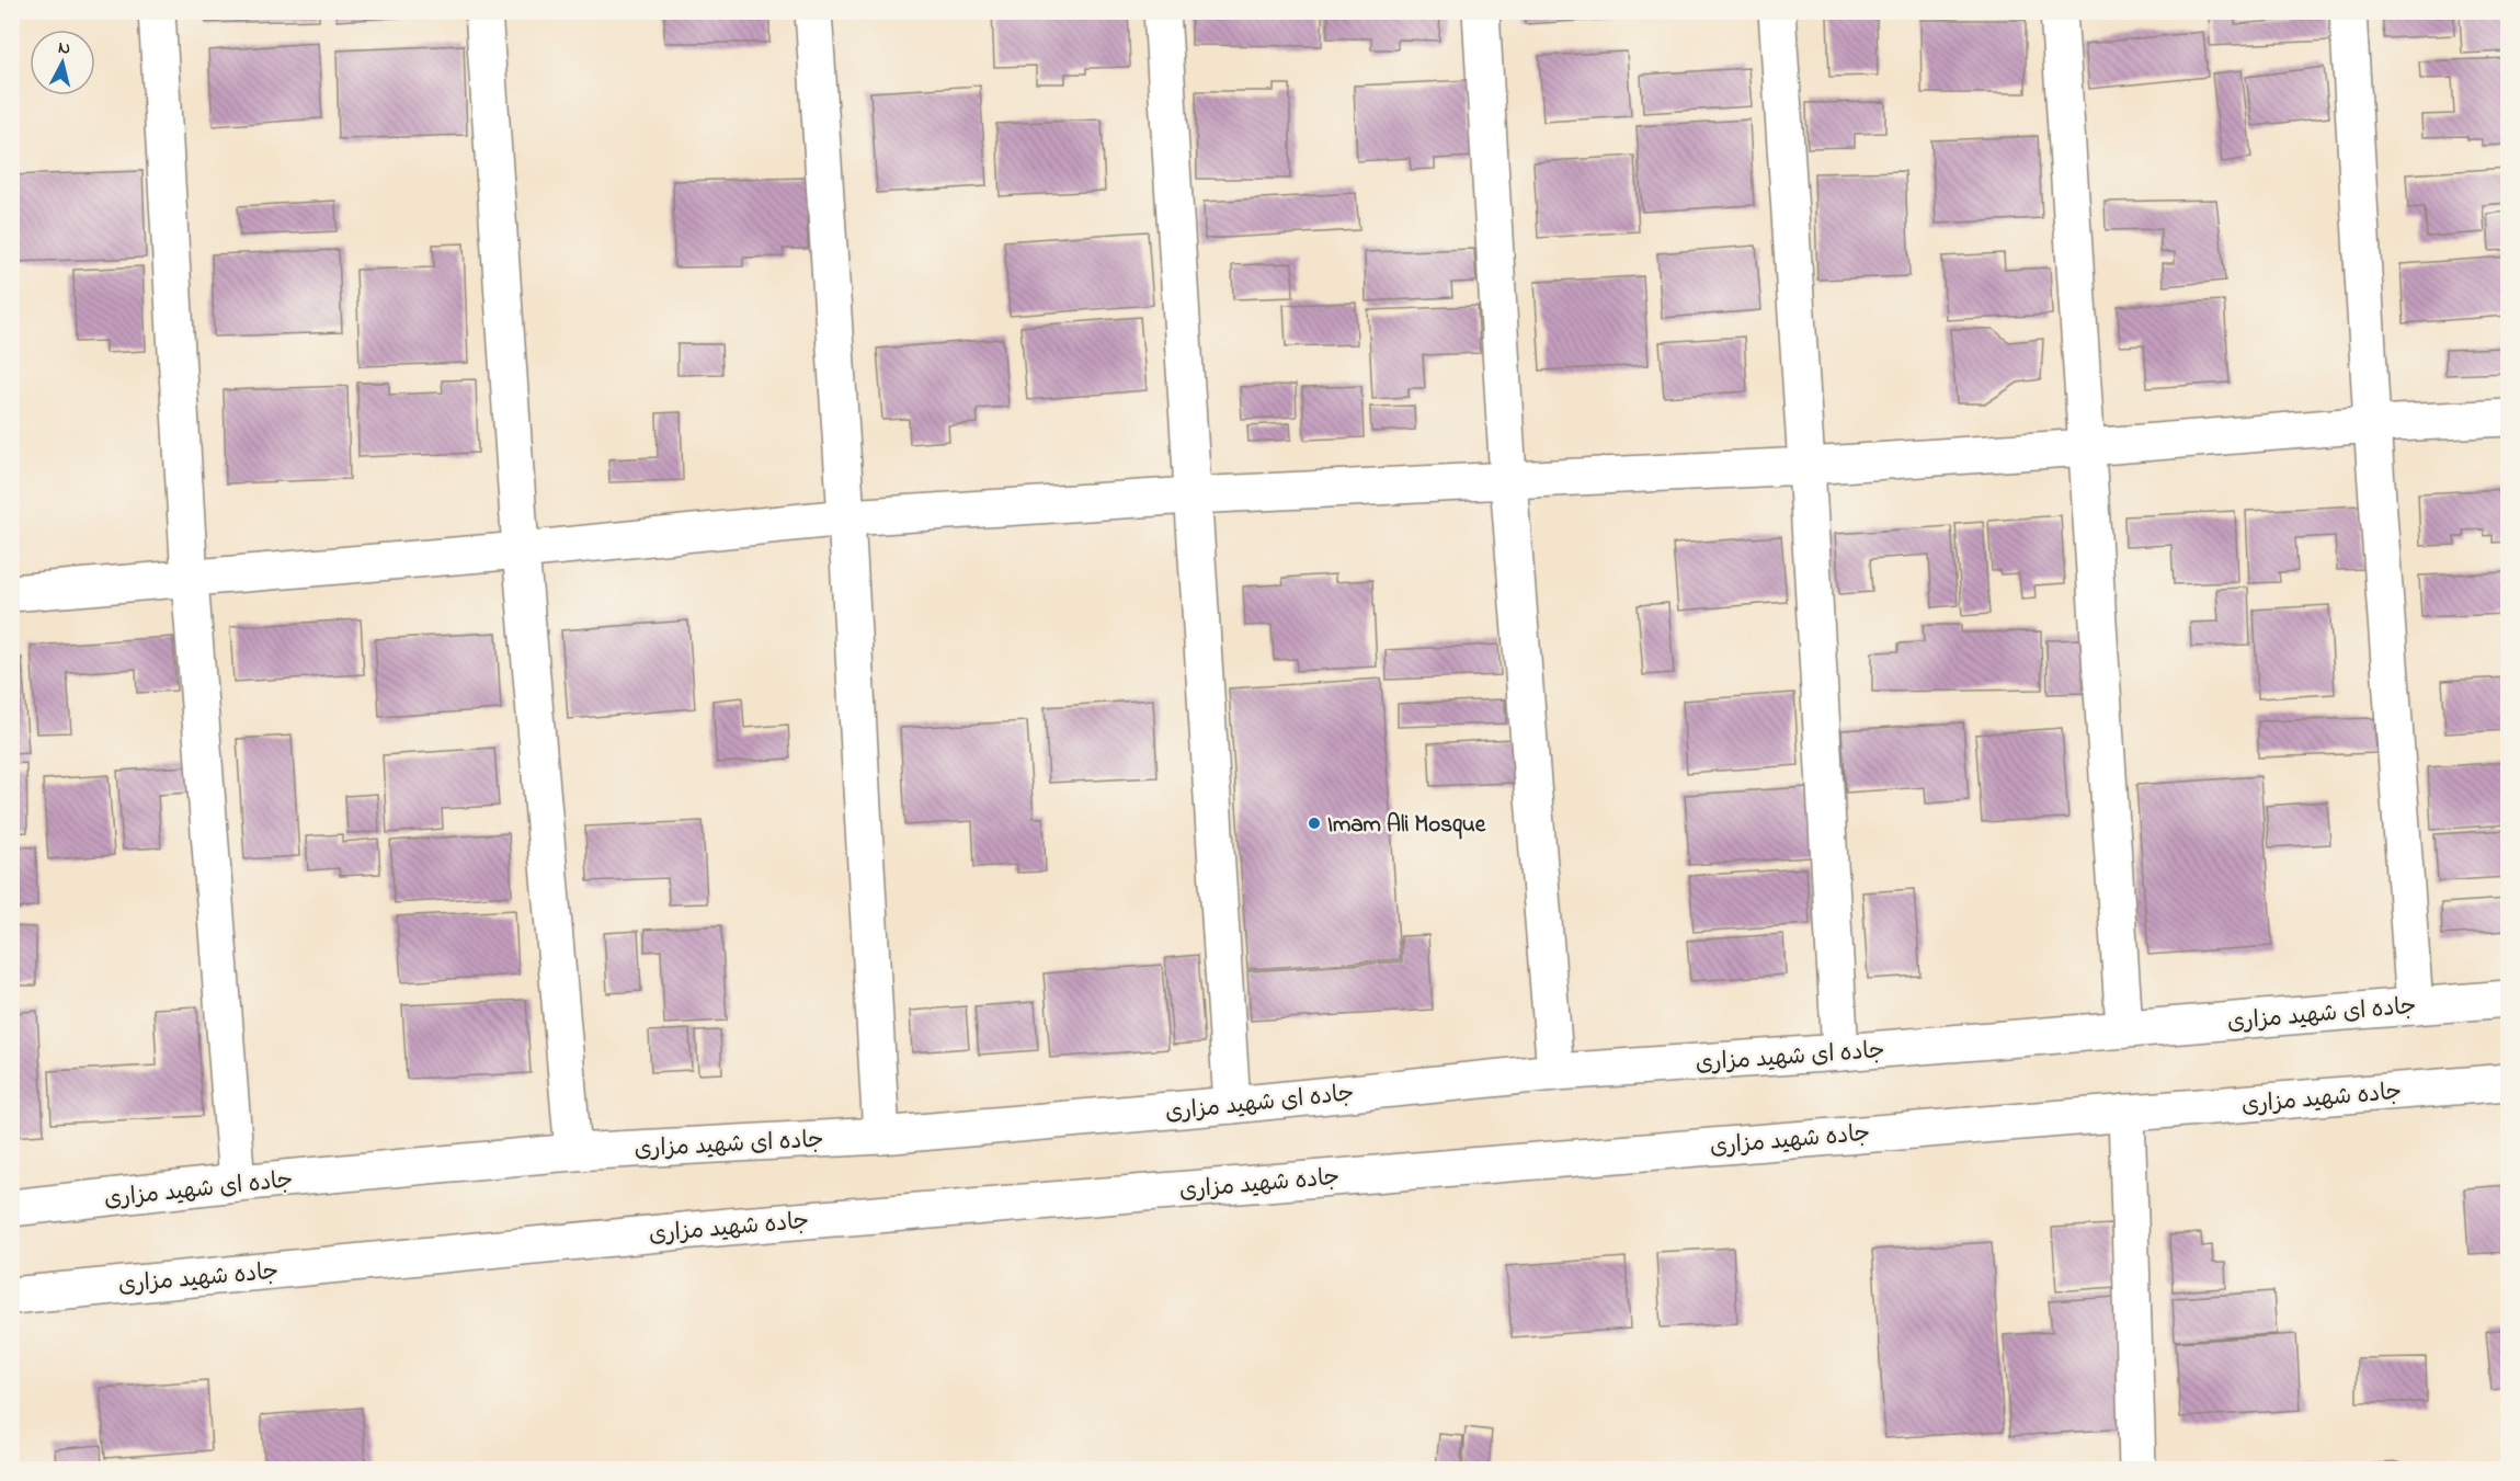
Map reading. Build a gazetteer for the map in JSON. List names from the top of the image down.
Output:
{
  "streets": {
    "street": ["جاده ای شهید مزاری", "جاده شهید مزاری"]
  },
  "places": ["Imam Ali Mosque"],
  "north": "top"
}
